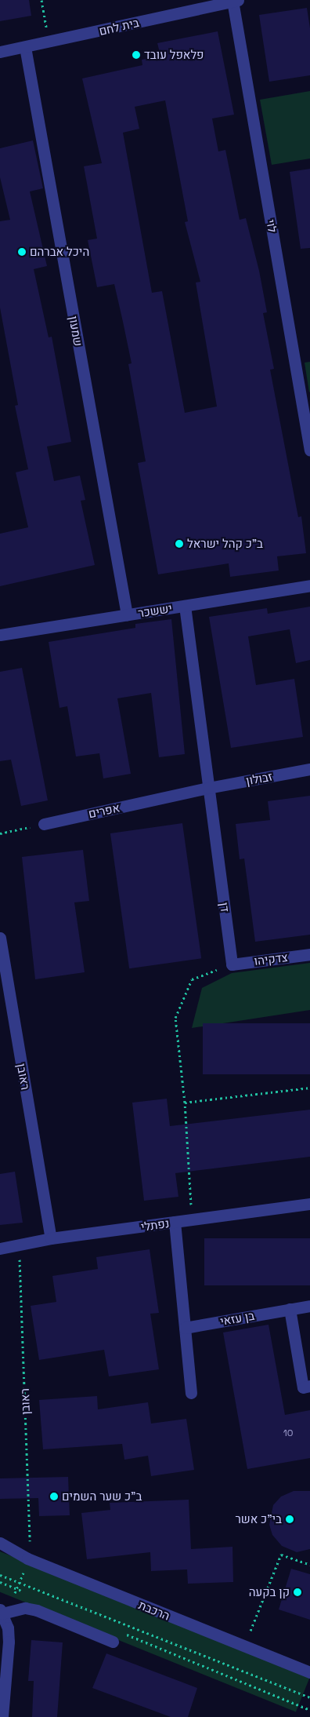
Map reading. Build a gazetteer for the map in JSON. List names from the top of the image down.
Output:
{
  "streets": {
    "street": [
      "בית לחם",
      "לוי",
      "שמעון",
      "יששכר",
      "זבולון",
      "אפרים",
      "דן",
      "צדקיהו",
      "ראובן",
      "נפתלי",
      "בן עזאי",
      "הרכבת"
    ]
  },
  "crossings": [
    ["בית לחם", "לוי"],
    ["בית לחם", "שמעון"],
    ["שמעון", "יששכר"],
    ["יששכר", "דן"],
    ["זבולון", "אפרים"],
    ["זבולון", "דן"],
    ["אפרים", "דן"],
    ["דן", "צדקיהו"],
    ["ראובן", "נפתלי"],
    ["ראובן", "הרכבת"]
  ],
  "places": [
    "פלאפל עובד",
    "היכל אברהם",
    "ב\"כ קהל ישראל",
    "ב\"כ שער השמים",
    "בי\"כ אשר",
    "קן בקעה"
  ],
  "house_numbers": ["10"]
}
